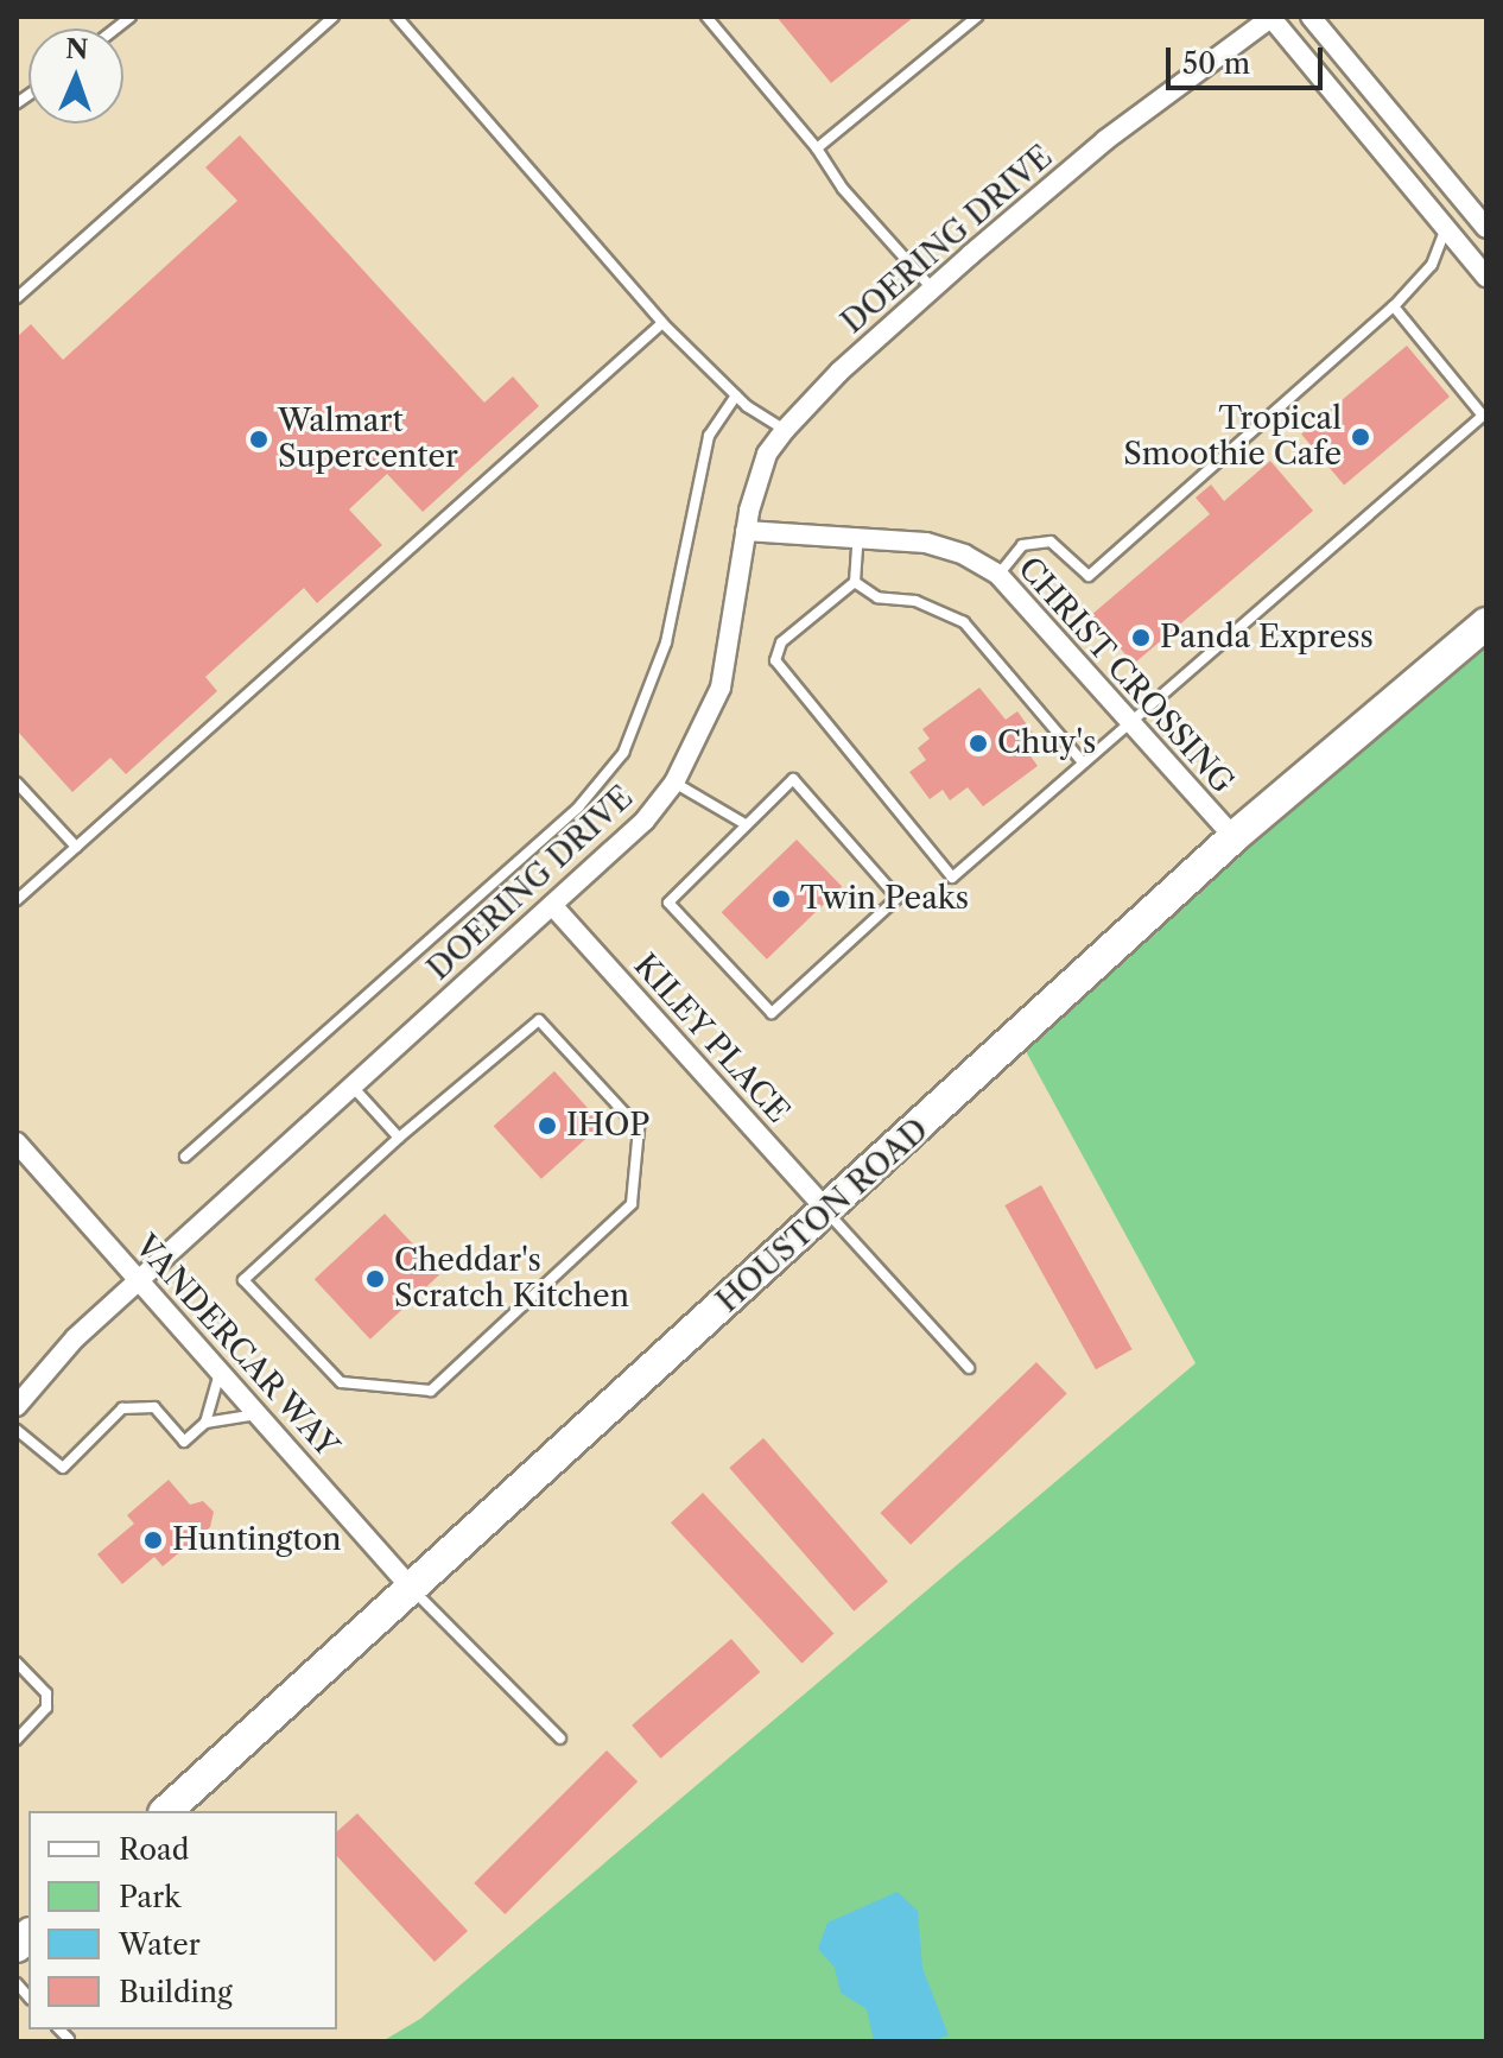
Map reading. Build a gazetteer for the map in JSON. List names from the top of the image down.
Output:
{
  "streets": {
    "main road": ["HOUSTON ROAD"],
    "street": [
      "DOERING DRIVE",
      "CHRIST CROSSING",
      "KILEY PLACE",
      "VANDERCAR WAY"
    ]
  },
  "crossings": [
    ["DOERING DRIVE", "CHRIST CROSSING"],
    ["DOERING DRIVE", "KILEY PLACE"],
    ["DOERING DRIVE", "VANDERCAR WAY"],
    ["CHRIST CROSSING", "HOUSTON ROAD"],
    ["KILEY PLACE", "HOUSTON ROAD"],
    ["HOUSTON ROAD", "VANDERCAR WAY"]
  ],
  "places": [
    "Tropical Smoothie Cafe",
    "Walmart Supercenter",
    "Panda Express",
    "Chuy's",
    "Twin Peaks",
    "IHOP",
    "Cheddar's Scratch Kitchen",
    "Huntington"
  ],
  "legend": [
    "Road",
    "Park",
    "Water",
    "Building"
  ],
  "scale_bar": "50 m",
  "north": "top"
}
